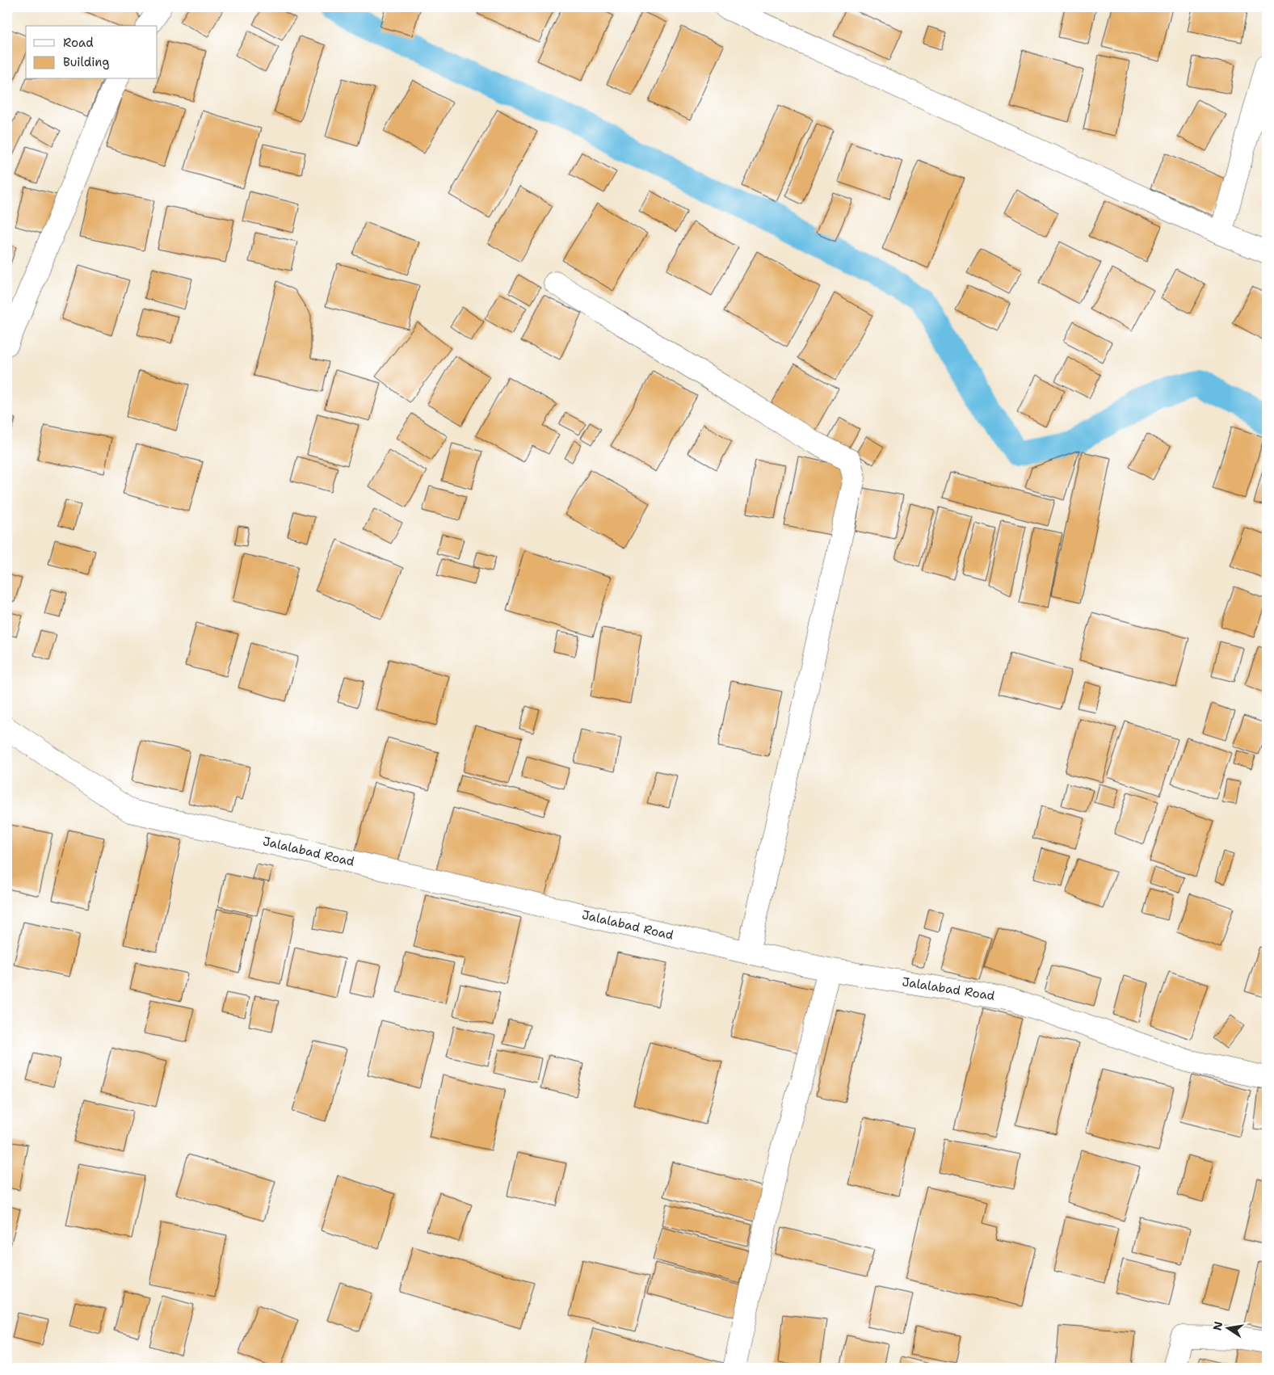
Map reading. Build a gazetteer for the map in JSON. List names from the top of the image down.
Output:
{
  "streets": {
    "street": ["Jalalabad Road"]
  },
  "legend": ["Road", "Building"],
  "north": "left"
}
